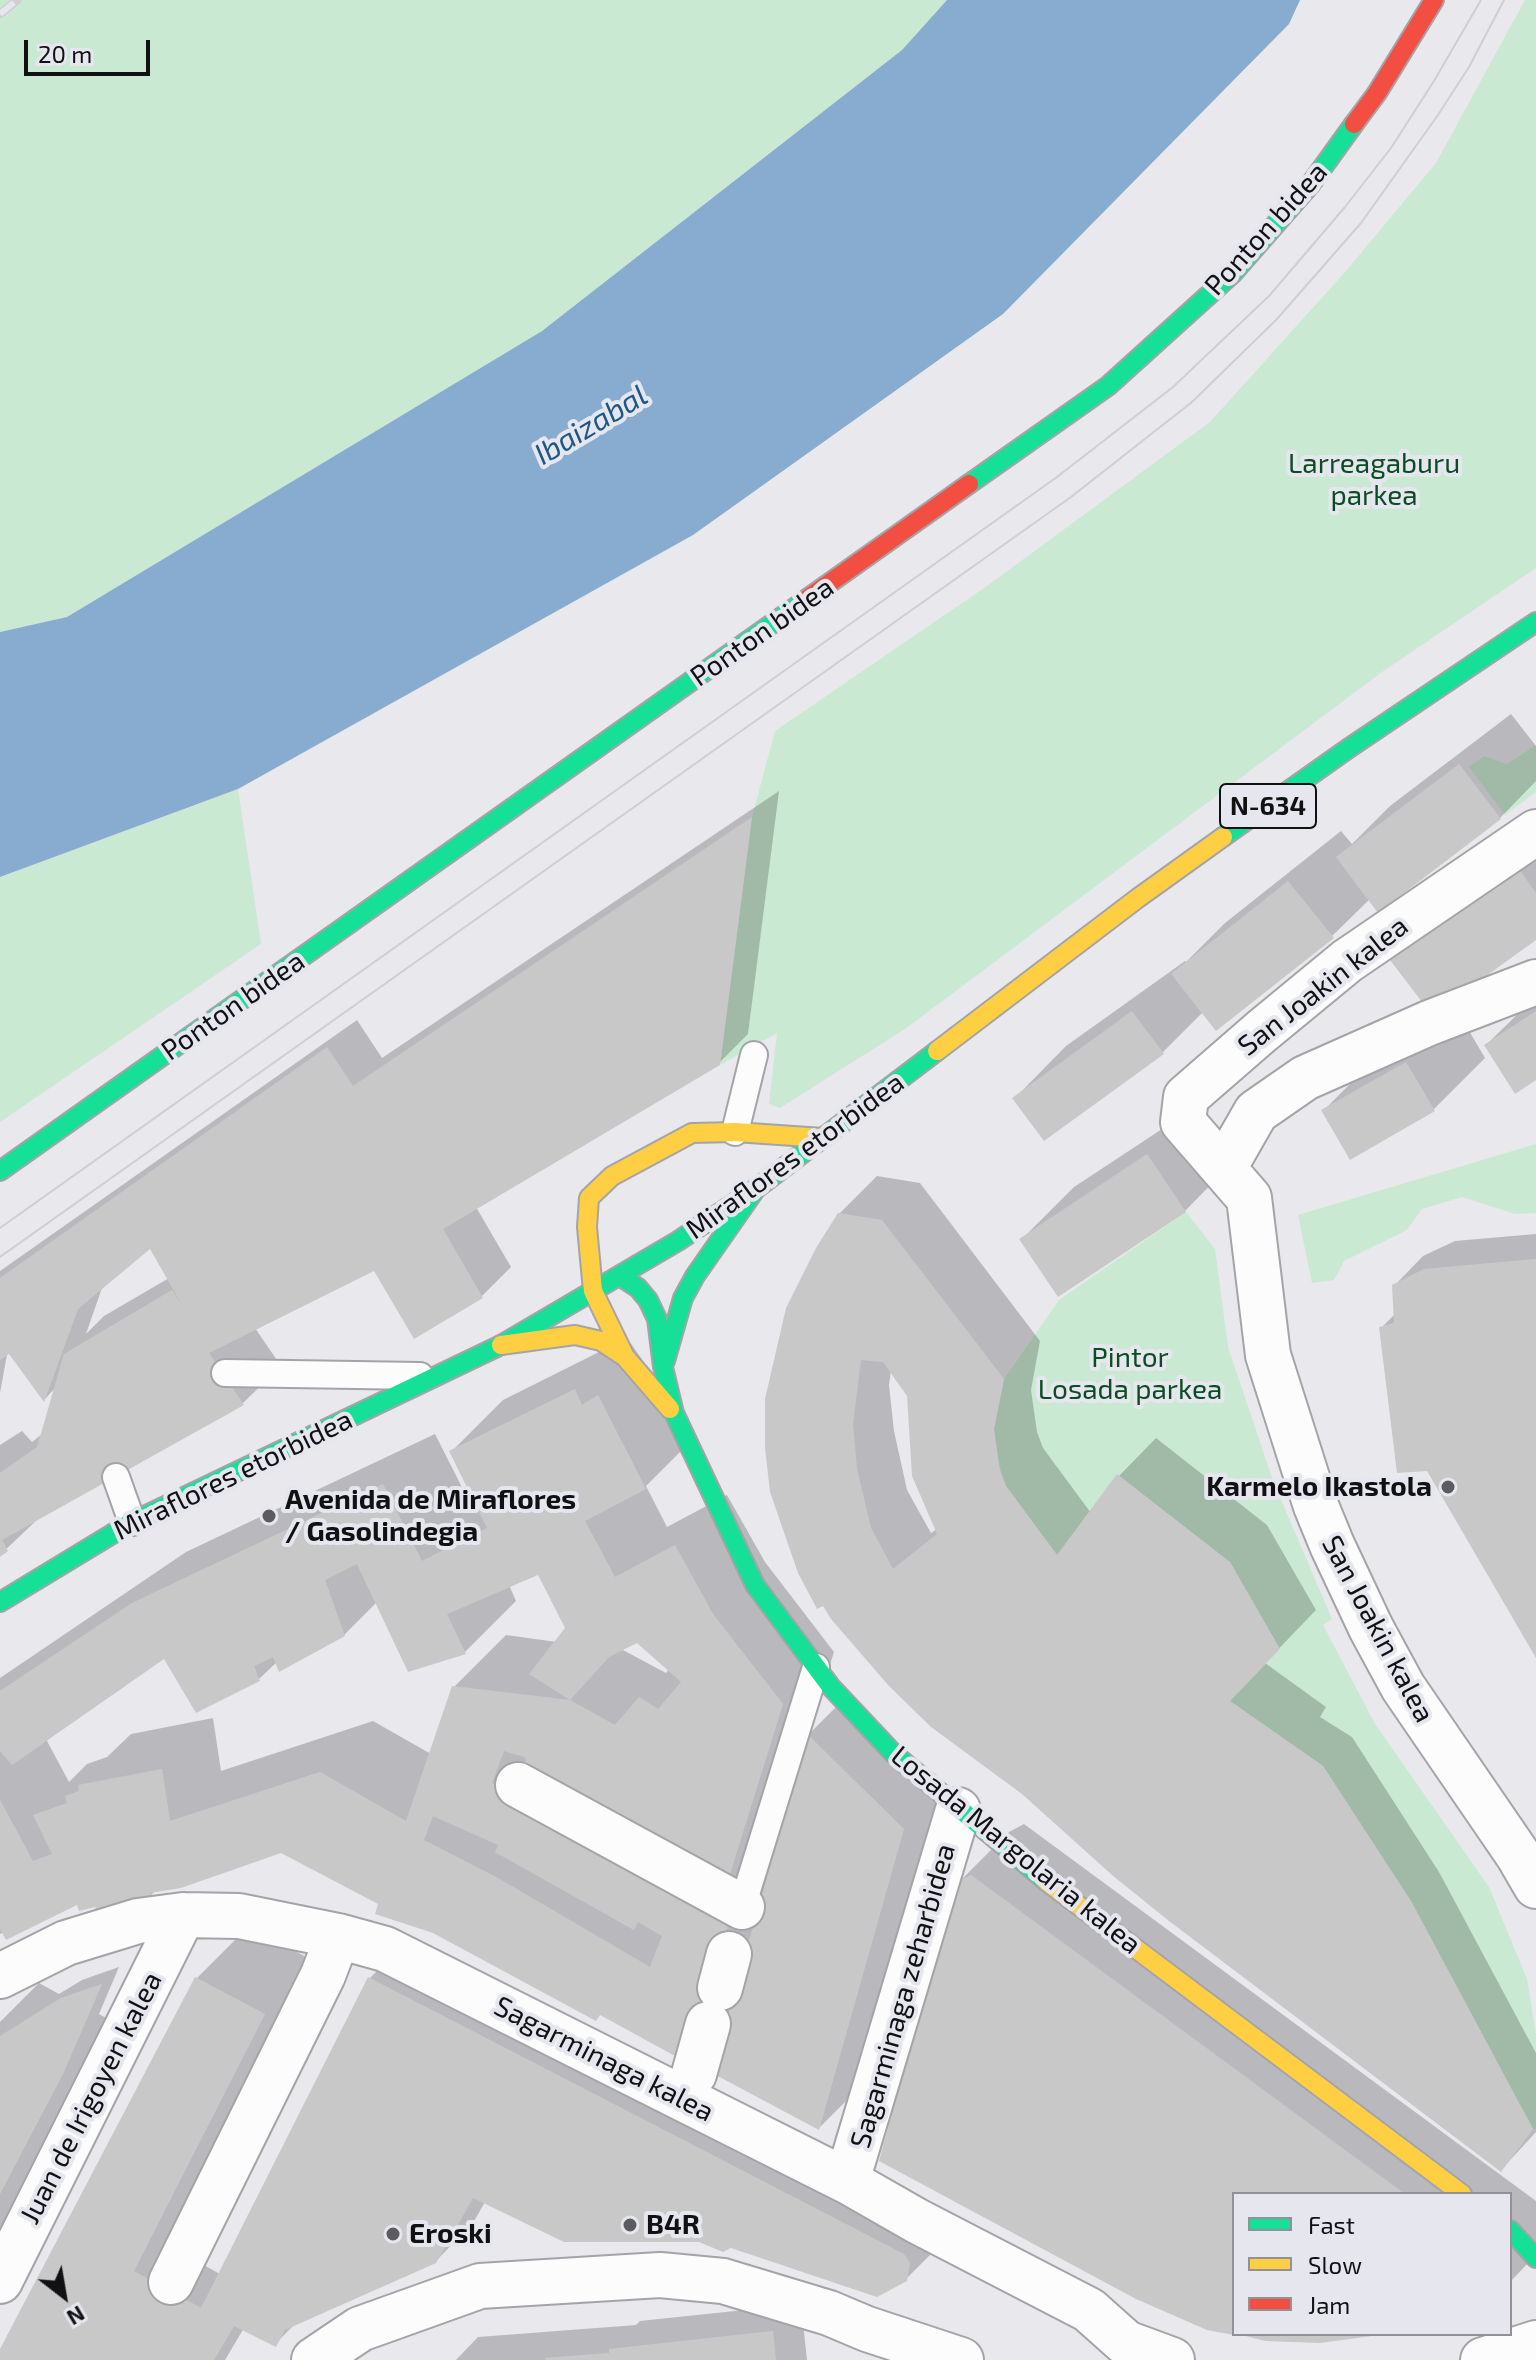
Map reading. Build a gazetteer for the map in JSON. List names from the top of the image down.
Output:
{
  "streets": {
    "street": [
      "Ponton bidea",
      "N-634",
      "San Joakin kalea",
      "Miraflores etorbidea",
      "Losada Margolaria kalea",
      "Sagarminaga zeharbidea",
      "Sagarminaga kalea",
      "Juan de Irigoyen kalea"
    ]
  },
  "crossings": [
    ["Miraflores etorbidea", "Losada Margolaria kalea"],
    ["Losada Margolaria kalea", "Sagarminaga zeharbidea"],
    ["Sagarminaga zeharbidea", "Sagarminaga kalea"],
    ["Sagarminaga kalea", "Juan de Irigoyen kalea"]
  ],
  "water": ["Ibaizabal"],
  "parks": ["Larreagaburu parkea", "Pintor Losada parkea"],
  "places": [
    "Karmelo Ikastola",
    "Avenida de Miraflores / Gasolindegia",
    "B4R",
    "Eroski"
  ],
  "legend": ["Fast", "Slow", "Jam"],
  "scale_bar": "20 m",
  "north": "bottom right"
}
